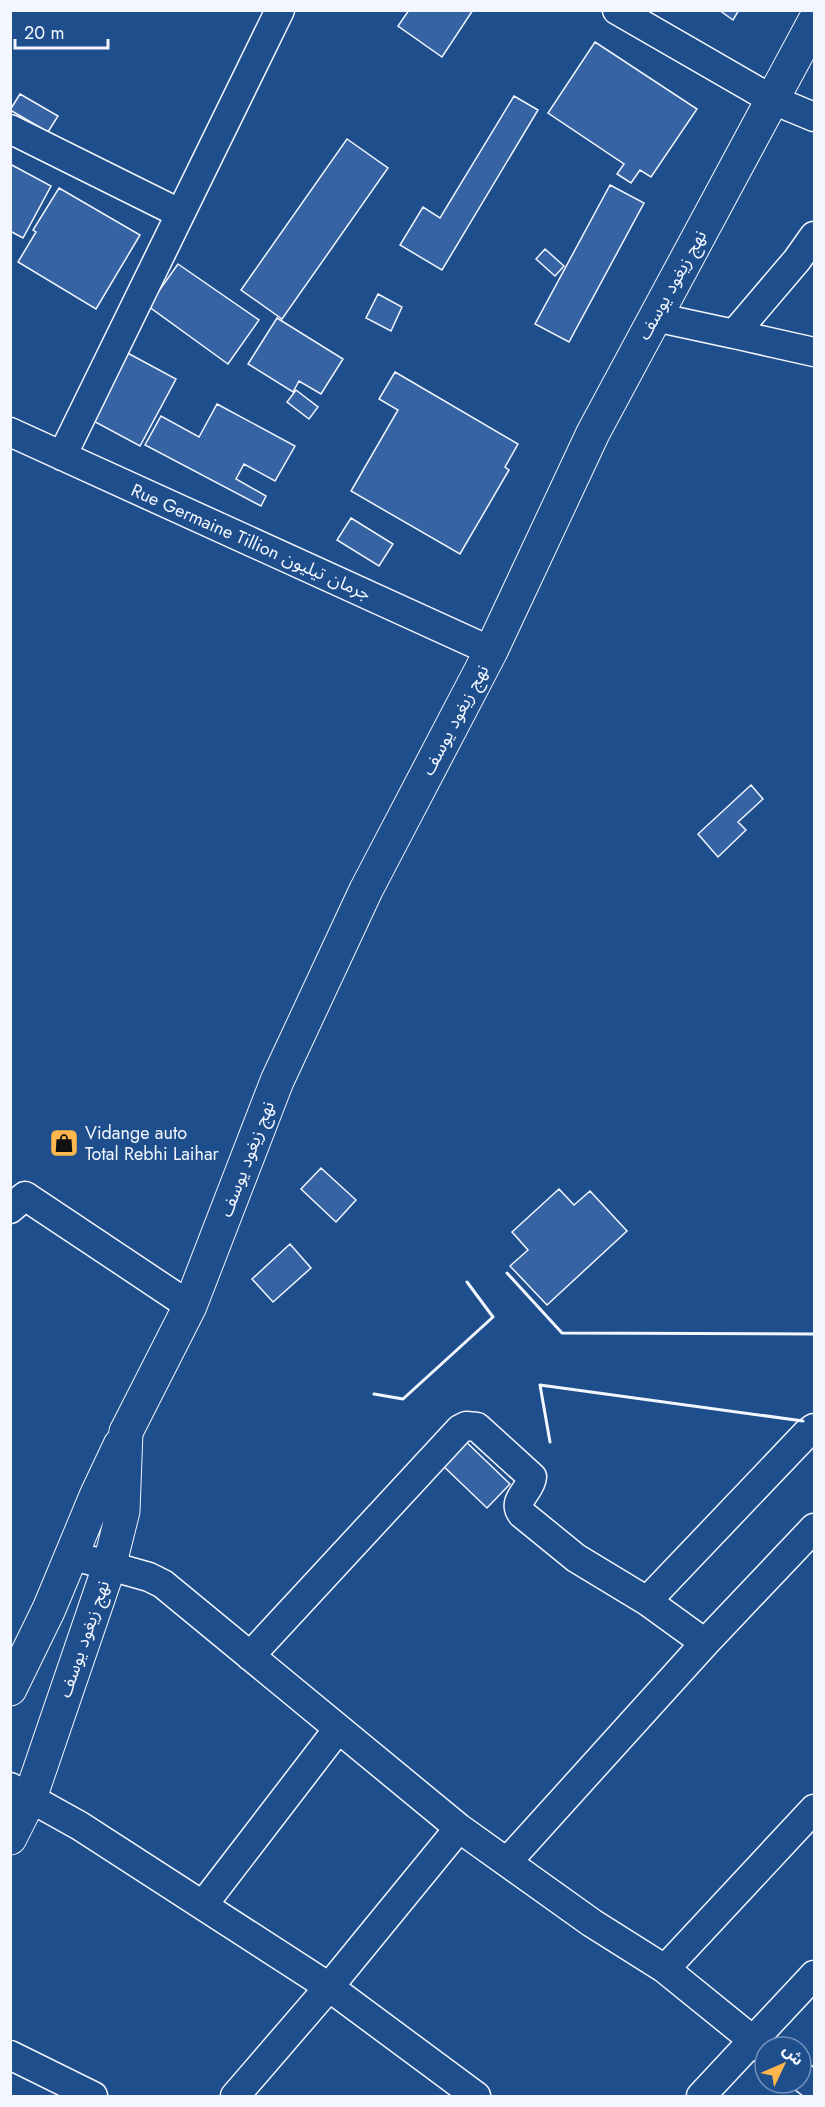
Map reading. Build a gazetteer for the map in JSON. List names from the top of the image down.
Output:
{
  "streets": {
    "main road": ["نهج زيغود يوسف"],
    "street": ["Rue Germaine Tillion جرمان تيليون"]
  },
  "crossings": [
    ["نهج زيغود يوسف", "Rue Germaine Tillion جرمان تيليون"]
  ],
  "places": {
    "shop": ["Vidange auto Total Rebhi Laihar"]
  },
  "scale_bar": "20 m",
  "north": "top right"
}
